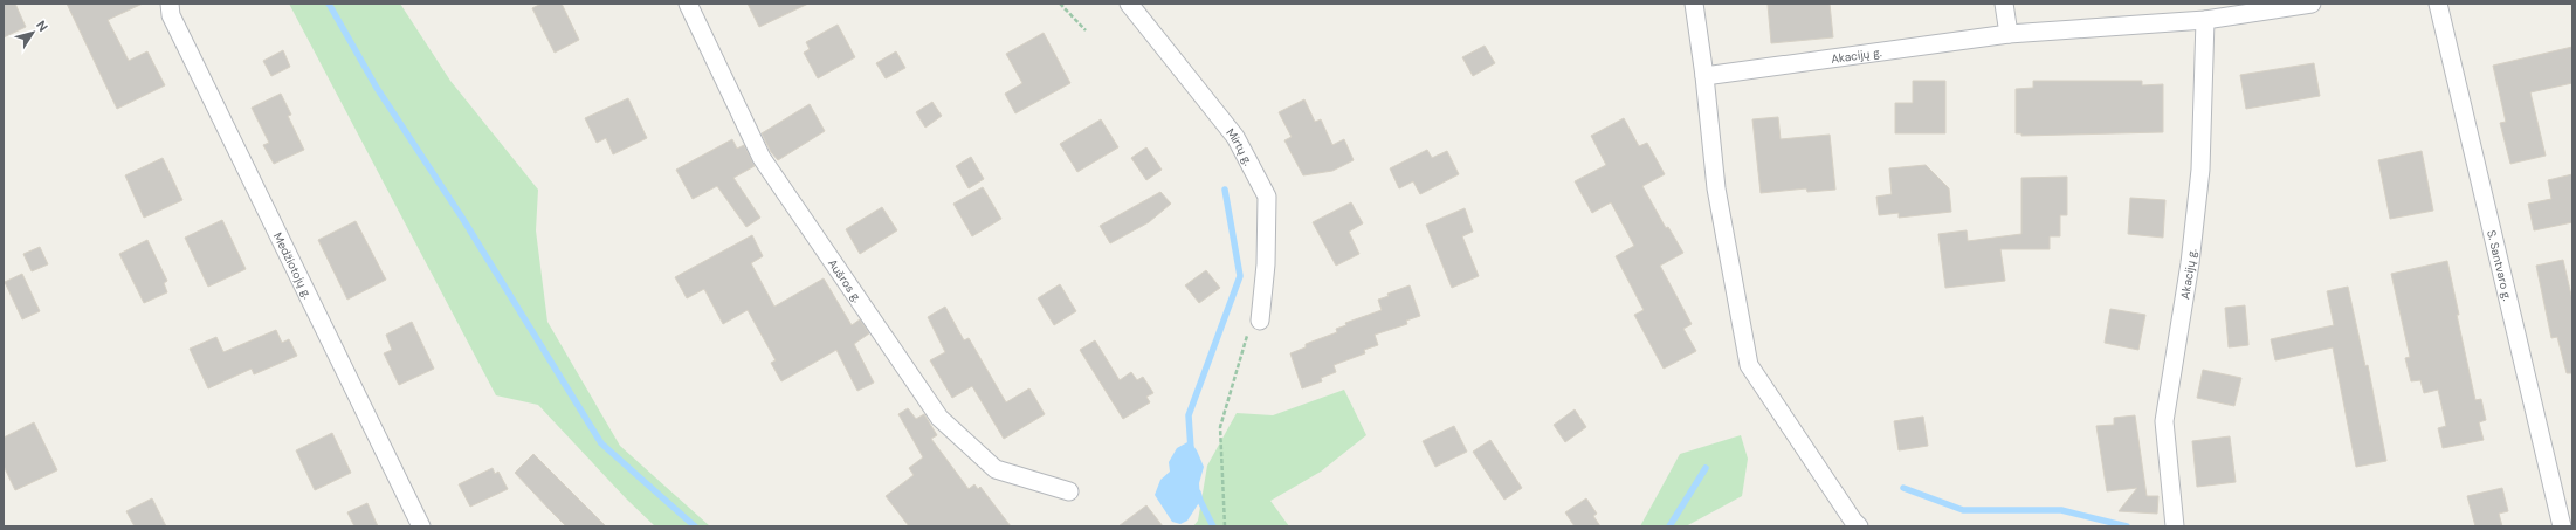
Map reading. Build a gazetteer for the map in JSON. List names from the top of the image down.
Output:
{
  "streets": {
    "street": [
      "Akacijų g.",
      "Mirtų g.",
      "Medžiotojų g.",
      "S. Santvaro g.",
      "Aušros g."
    ]
  },
  "north": "top right"
}
